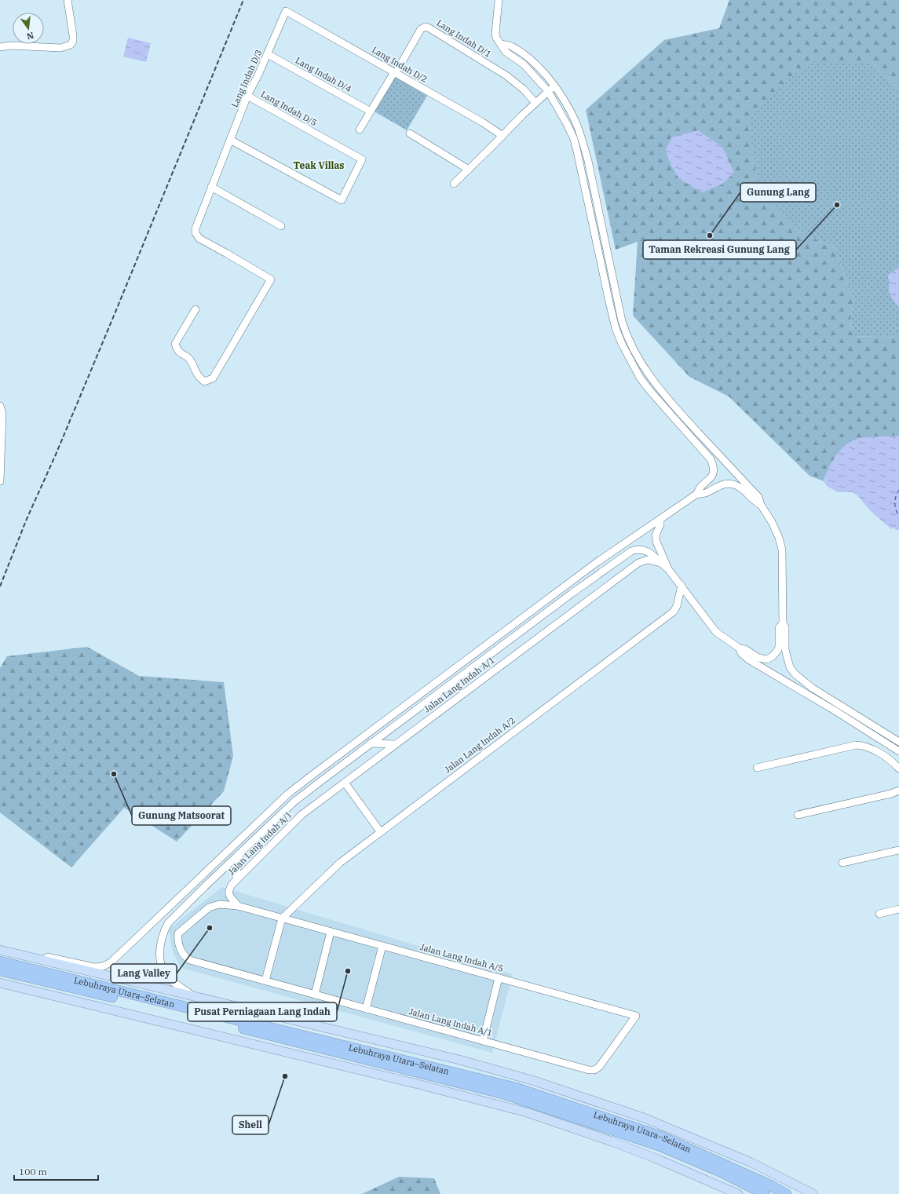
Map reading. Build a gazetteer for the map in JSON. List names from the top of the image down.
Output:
{
  "streets": {
    "highway": ["Lebuhraya Utara–Selatan"],
    "street": [
      "Lang Indah D/1",
      "Lang Indah D/2",
      "Lang Indah D/4",
      "Lang Indah D/3",
      "Lang Indah D/5",
      "Jalan Lang Indah A/1",
      "Jalan Lang Indah A/2",
      "Jalan Lang Indah A/5"
    ]
  },
  "crossings": [
    ["Lang Indah D/1", "Lang Indah D/2"],
    ["Lang Indah D/1", "Lang Indah D/4"],
    ["Lang Indah D/2", "Lang Indah D/3"],
    ["Lang Indah D/4", "Lang Indah D/3"],
    ["Lang Indah D/3", "Lang Indah D/5"],
    ["Jalan Lang Indah A/1", "Jalan Lang Indah A/5"],
    ["Jalan Lang Indah A/2", "Jalan Lang Indah A/5"]
  ],
  "districts": ["Teak Villas"],
  "places": [
    "Taman Rekreasi Gunung Lang",
    "Gunung Lang",
    "Gunung Matsoorat",
    "Lang Valley",
    "Pusat Perniagaan Lang Indah",
    "Shell"
  ],
  "scale_bar": "100 m",
  "north": "bottom"
}
